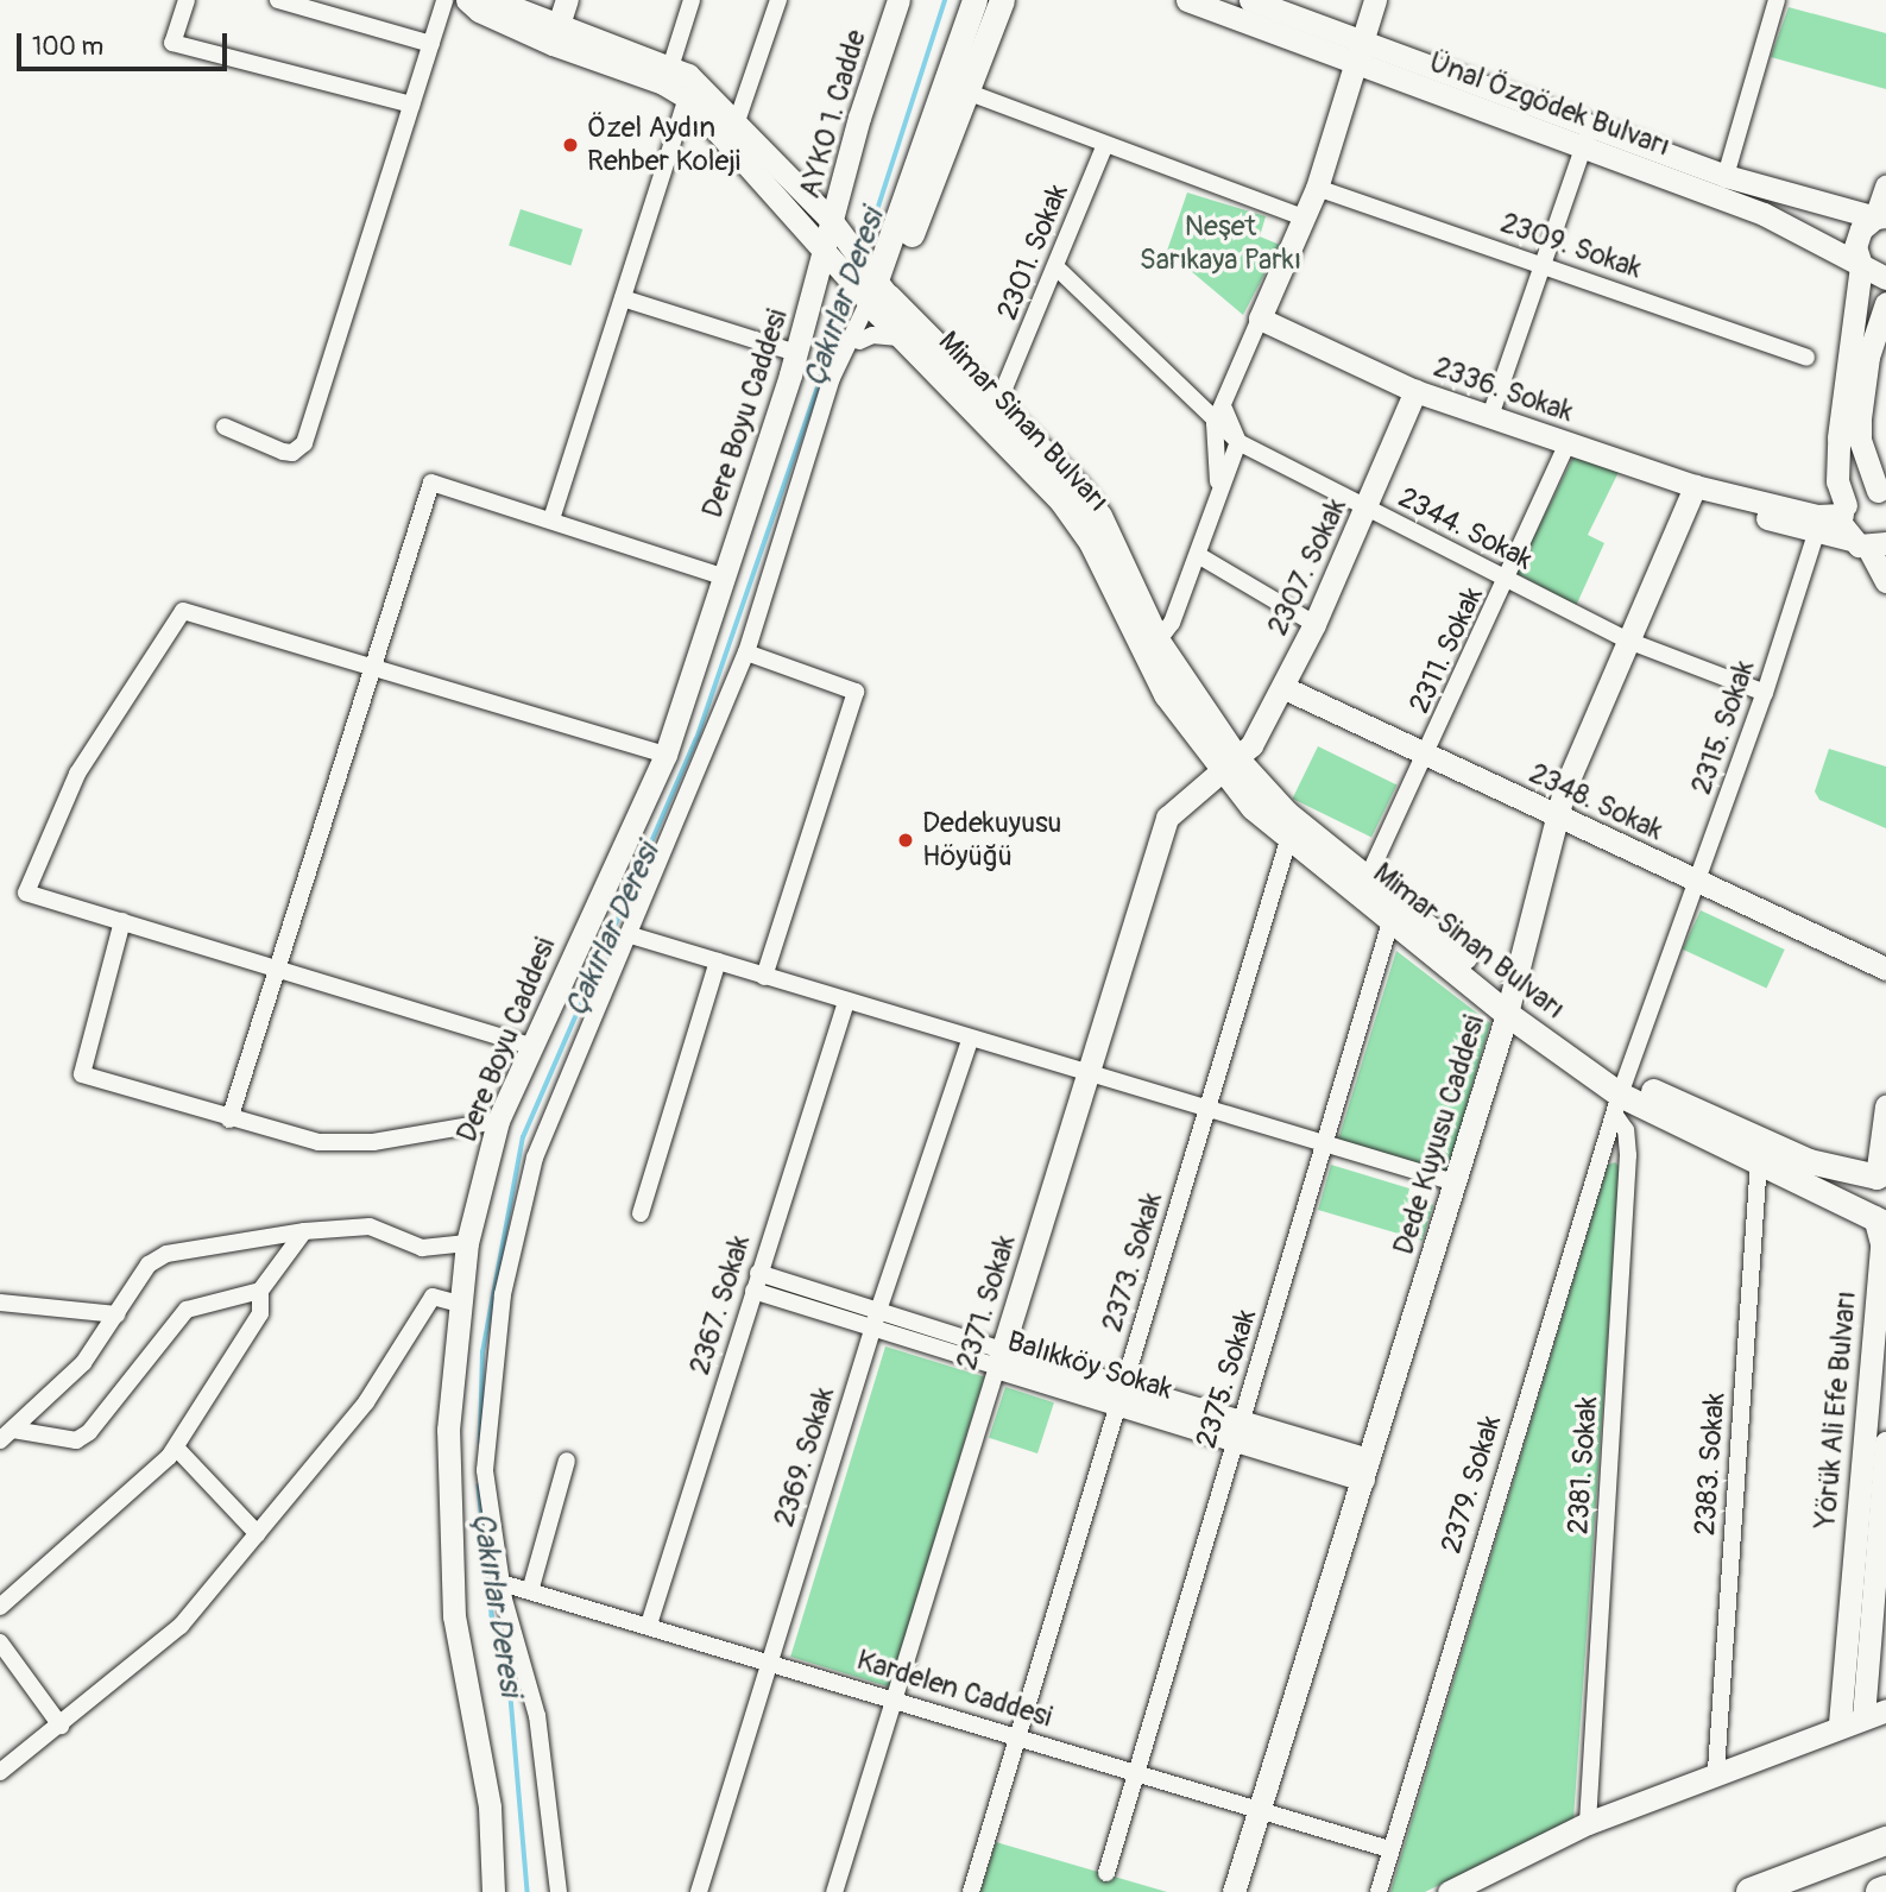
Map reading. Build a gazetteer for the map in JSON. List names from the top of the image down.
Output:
{
  "streets": {
    "main road": ["Mimar Sinan Bulvarı", "Yörük Ali Efe Bulvarı"],
    "street": [
      "Ünal Özgödek Bulvarı",
      "AYKO 1. Cadde",
      "2309. Sokak",
      "2301. Sokak",
      "2336. Sokak",
      "Dere Boyu Caddesi",
      "2344. Sokak",
      "2307. Sokak",
      "2311. Sokak",
      "2315. Sokak",
      "2348. Sokak",
      "Dede Kuyusu Caddesi",
      "2373. Sokak",
      "2371. Sokak",
      "2367. Sokak",
      "Balıkköy Sokak",
      "2375. Sokak",
      "2369. Sokak",
      "2383. Sokak",
      "2381. Sokak",
      "2379. Sokak",
      "Kardelen Caddesi"
    ]
  },
  "crossings": [
    ["AYKO 1. Cadde", "Dere Boyu Caddesi"],
    ["AYKO 1. Cadde", "Mimar Sinan Bulvarı"],
    ["2301. Sokak", "Mimar Sinan Bulvarı"],
    ["2301. Sokak", "2344. Sokak"],
    ["2336. Sokak", "2307. Sokak"],
    ["2336. Sokak", "2311. Sokak"],
    ["2336. Sokak", "2315. Sokak"],
    ["2336. Sokak", "Dede Kuyusu Caddesi"],
    ["Dere Boyu Caddesi", "Mimar Sinan Bulvarı"],
    ["Mimar Sinan Bulvarı", "2307. Sokak"],
    ["Mimar Sinan Bulvarı", "2311. Sokak"],
    ["Mimar Sinan Bulvarı", "2315. Sokak"],
    ["Mimar Sinan Bulvarı", "Dede Kuyusu Caddesi"],
    ["Mimar Sinan Bulvarı", "2373. Sokak"],
    ["Mimar Sinan Bulvarı", "2371. Sokak"],
    ["Mimar Sinan Bulvarı", "2375. Sokak"],
    ["Mimar Sinan Bulvarı", "Yörük Ali Efe Bulvarı"],
    ["Mimar Sinan Bulvarı", "2383. Sokak"],
    ["Mimar Sinan Bulvarı", "2381. Sokak"],
    ["Mimar Sinan Bulvarı", "2379. Sokak"],
    ["2344. Sokak", "2307. Sokak"],
    ["2344. Sokak", "2311. Sokak"],
    ["2344. Sokak", "2315. Sokak"],
    ["2344. Sokak", "Dede Kuyusu Caddesi"],
    ["2307. Sokak", "2348. Sokak"],
    ["2307. Sokak", "2371. Sokak"],
    ["2311. Sokak", "2348. Sokak"],
    ["2315. Sokak", "2348. Sokak"],
    ["2315. Sokak", "2381. Sokak"],
    ["2315. Sokak", "2379. Sokak"],
    ["2348. Sokak", "Dede Kuyusu Caddesi"],
    ["Dede Kuyusu Caddesi", "Balıkköy Sokak"],
    ["Dede Kuyusu Caddesi", "Kardelen Caddesi"],
    ["2373. Sokak", "Balıkköy Sokak"],
    ["2373. Sokak", "Kardelen Caddesi"],
    ["2371. Sokak", "Balıkköy Sokak"],
    ["2371. Sokak", "Kardelen Caddesi"],
    ["2367. Sokak", "Balıkköy Sokak"],
    ["2367. Sokak", "Kardelen Caddesi"],
    ["Balıkköy Sokak", "2375. Sokak"],
    ["Balıkköy Sokak", "2369. Sokak"],
    ["2375. Sokak", "Kardelen Caddesi"],
    ["2369. Sokak", "Kardelen Caddesi"],
    ["2381. Sokak", "2379. Sokak"],
    ["2379. Sokak", "Kardelen Caddesi"]
  ],
  "water": ["Çakırlar Deresi"],
  "parks": ["Neşet Sarıkaya Parkı"],
  "places": ["Özel Aydın Rehber Koleji", "Dedekuyusu Höyüğü"],
  "scale_bar": "100 m"
}
